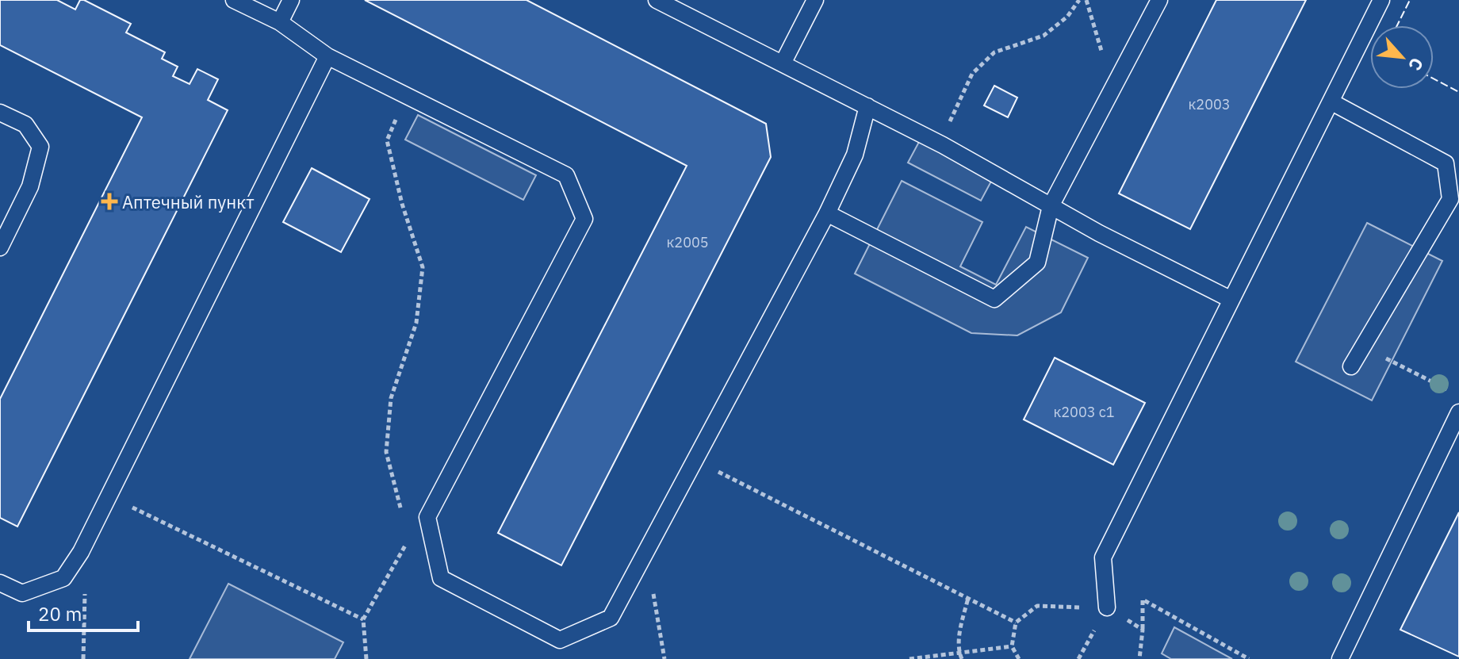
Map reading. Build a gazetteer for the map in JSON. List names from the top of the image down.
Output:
{
  "places": {
    "health": ["Аптечный пункт"]
  },
  "house_numbers": ["к2003", "к2005", "к2003 с1"],
  "scale_bar": "20 m",
  "north": "bottom right"
}
